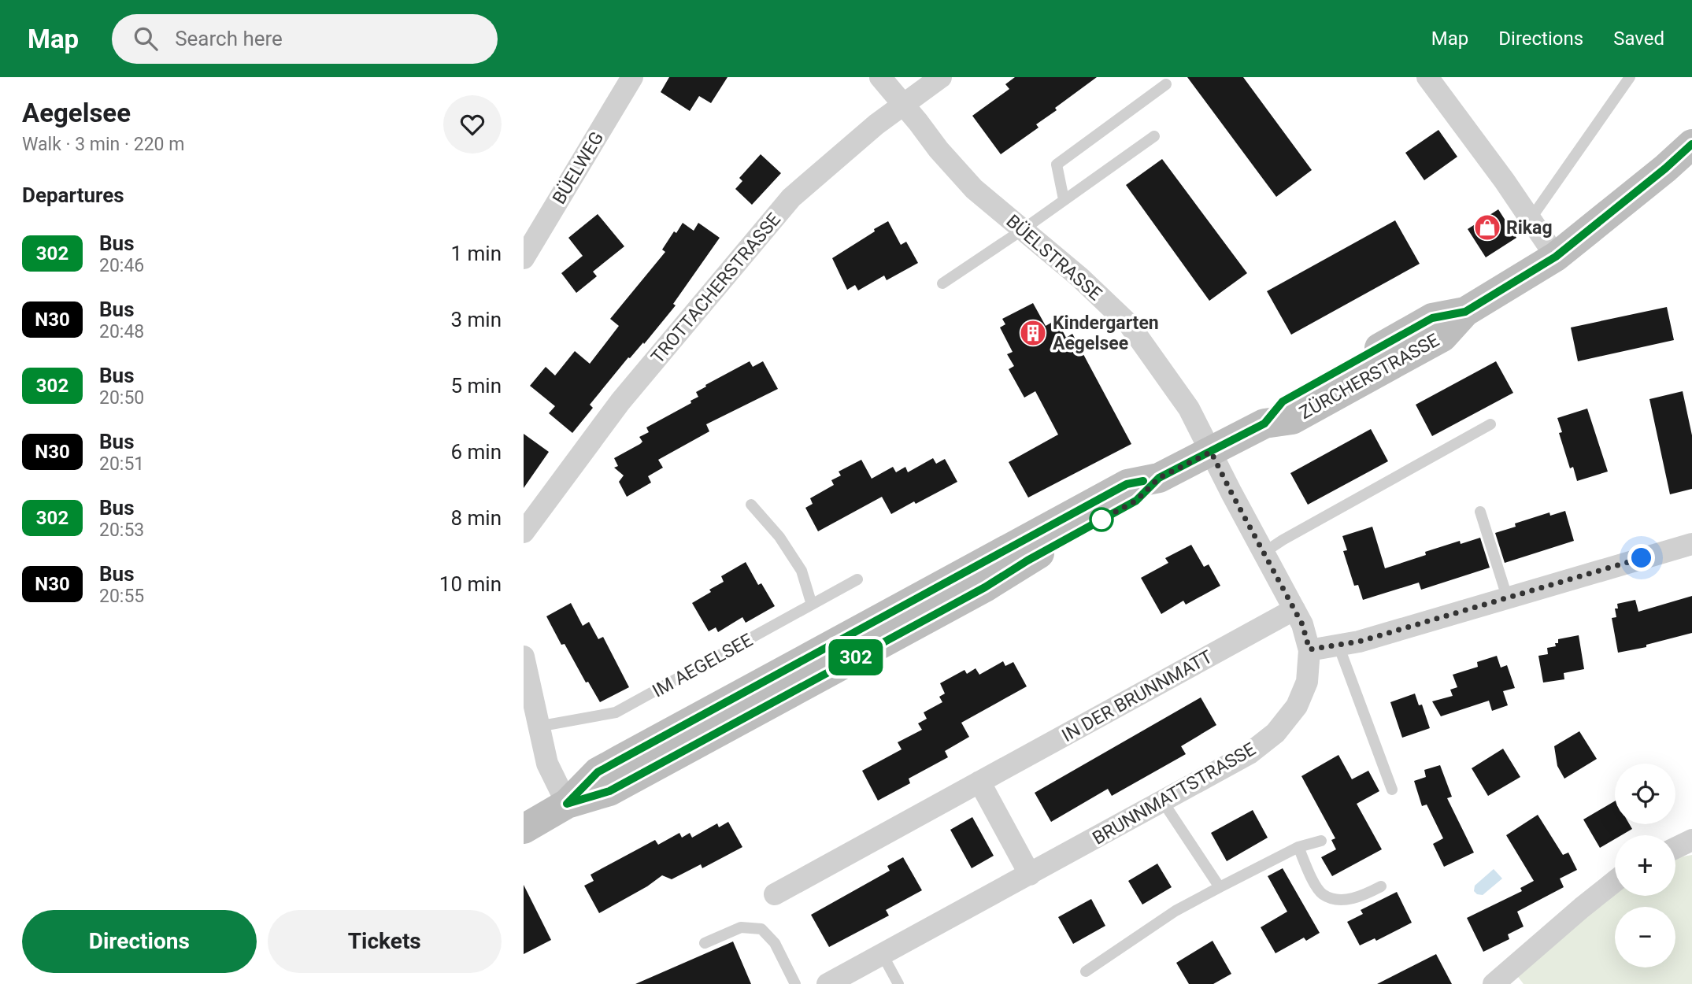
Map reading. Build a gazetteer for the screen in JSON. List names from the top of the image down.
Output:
{
  "streets": {
    "main road": ["ZÜRCHERSTRASSE"],
    "street": [
      "BÜELWEG",
      "BÜELSTRASSE",
      "TROTTACHERSTRASSE",
      "IN DER BRUNNMATT",
      "BRUNNMATTSTRASSE"
    ],
    "lane": ["IM AEGELSEE"]
  },
  "crossings": [
    ["BÜELSTRASSE", "TROTTACHERSTRASSE"],
    ["BÜELSTRASSE", "ZÜRCHERSTRASSE"],
    ["BÜELSTRASSE", "BRUNNMATTSTRASSE"],
    ["ZÜRCHERSTRASSE", "BRUNNMATTSTRASSE"],
    ["IN DER BRUNNMATT", "BRUNNMATTSTRASSE"]
  ],
  "places": {
    "shop": ["Rikag"],
    "building": ["Kindergarten Aegelsee"]
  },
  "lines": ["bus line 302"],
  "page": {
    "header": "Map",
    "search": "Search here",
    "nav": ["Map", "Directions", "Saved"],
    "heading": [
      ["Aegelsee", "Walk · 3 min · 220 m"],
      "Departures"
    ],
    "on_map": "302",
    "list": [
      {
        "mark": "302",
        "name": "Bus",
        "note": "20:46",
        "value": "1 min"
      },
      {
        "mark": "N30",
        "name": "Bus",
        "note": "20:48",
        "value": "3 min"
      },
      {
        "mark": "302",
        "name": "Bus",
        "note": "20:50",
        "value": "5 min"
      },
      {
        "mark": "N30",
        "name": "Bus",
        "note": "20:51",
        "value": "6 min"
      },
      {
        "mark": "302",
        "name": "Bus",
        "note": "20:53",
        "value": "8 min"
      },
      {
        "mark": "N30",
        "name": "Bus",
        "note": "20:55",
        "value": "10 min"
      }
    ],
    "map_buttons": ["+", "−"],
    "buttons": ["Directions", "Tickets"]
  }
}
